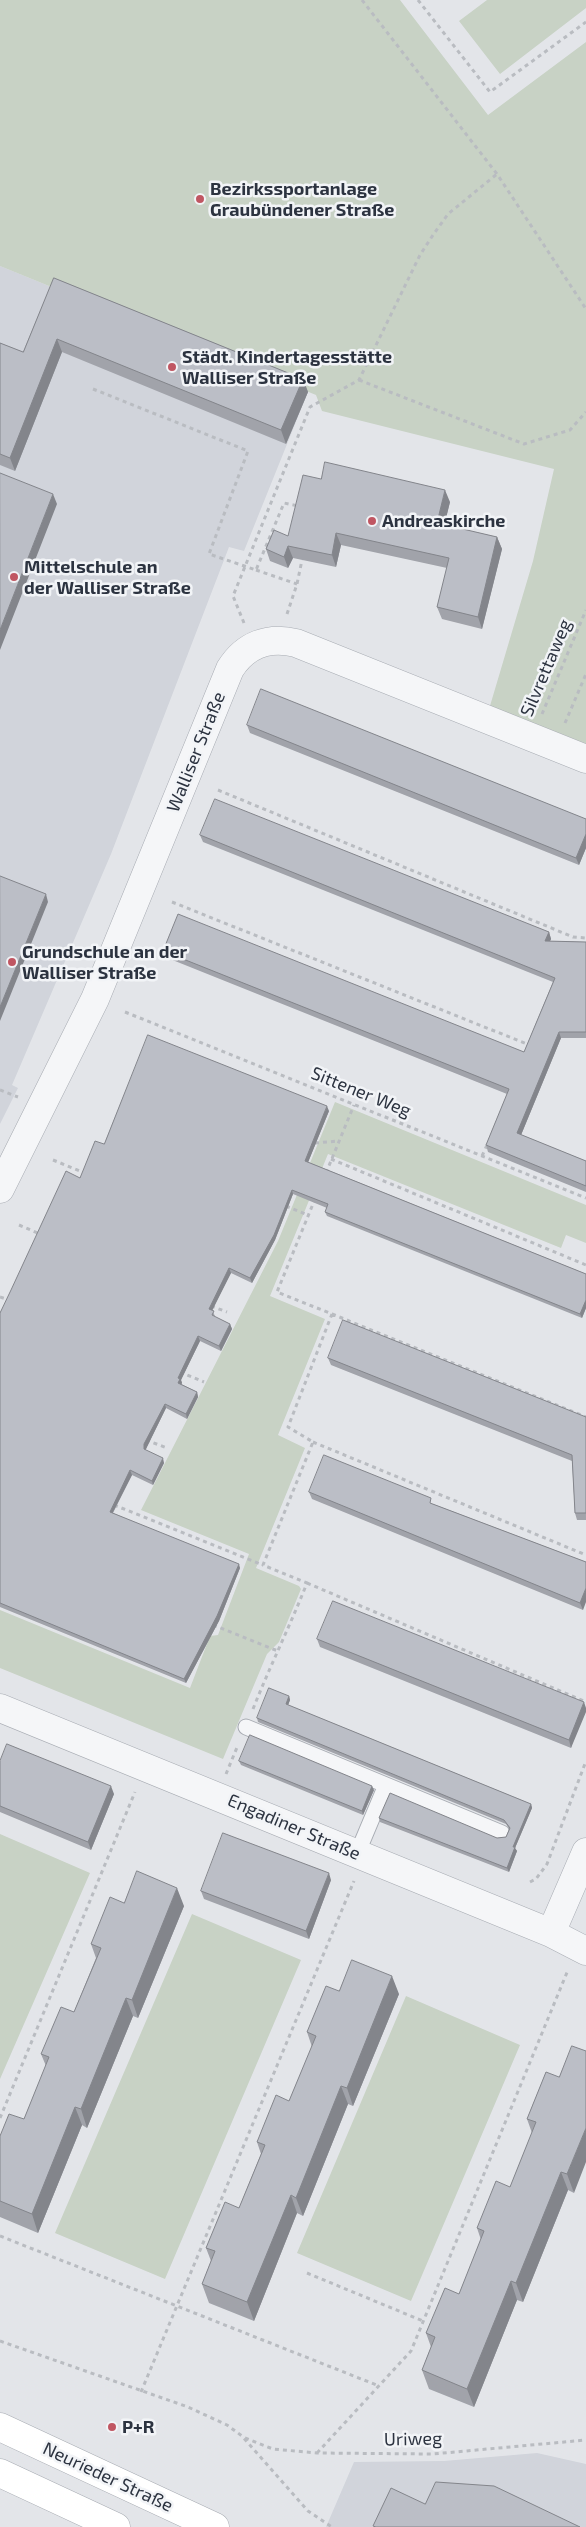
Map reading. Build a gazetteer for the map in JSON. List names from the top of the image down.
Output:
{
  "streets": {
    "main road": ["Neurieder Straße"],
    "street": ["Walliser Straße", "Engadiner Straße"],
    "path": ["Silvrettaweg", "Sittener Weg", "Uriweg"]
  },
  "crossings": [
    ["Silvrettaweg", "Walliser Straße"]
  ],
  "places": [
    "Bezirkssportanlage Graubündener Straße",
    "Städt. Kindertagesstätte Walliser Straße",
    "Andreaskirche",
    "Mittelschule an der Walliser Straße",
    "Grundschule an der Walliser Straße",
    "P+R"
  ]
}
